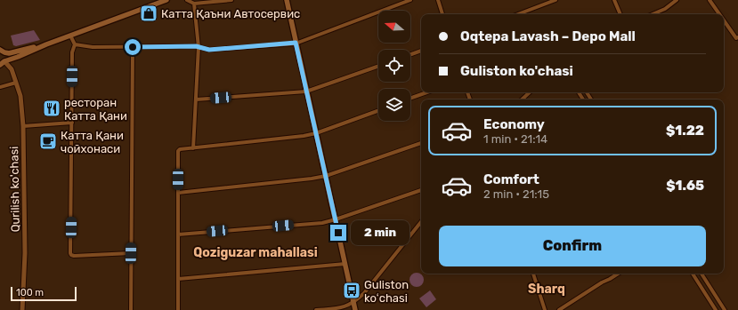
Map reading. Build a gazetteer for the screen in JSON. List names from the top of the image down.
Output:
{
  "streets": {
    "street": ["Qurilish ko'chasi"]
  },
  "districts": ["Qoziguzar mahallasi", "Sharq"],
  "places": {
    "shop": ["Катта Қаъни Автосервис"],
    "restaurant": ["ресторан Катта Қани"],
    "cafe": ["Катта Қани чойхонаси"],
    "bus stop": ["Guliston koʻchasi"]
  },
  "scale_bar": "100 m",
  "north": "left",
  "page": {
    "banner": ["Oqtepa Lavash – Depo Mall", "Guliston ko'chasi"],
    "list": [
      {
        "name": "Economy",
        "note": "1 min · 21:14",
        "value": "$1.22"
      },
      {
        "name": "Comfort",
        "note": "2 min · 21:15",
        "value": "$1.65"
      }
    ],
    "buttons": "Confirm",
    "bubble": "2 min",
    "scale": "100 m"
  }
}
